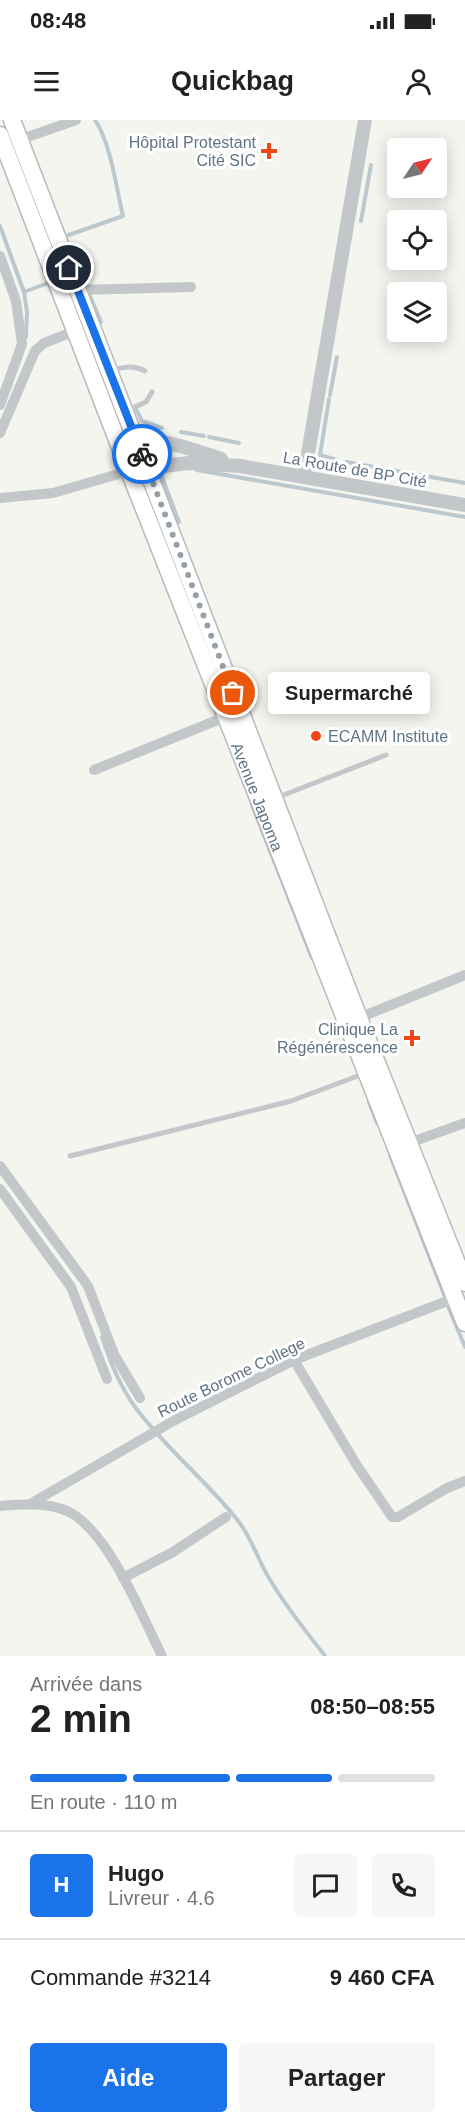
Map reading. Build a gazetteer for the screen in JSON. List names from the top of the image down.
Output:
{
  "streets": {
    "main road": ["Avenue Japoma"],
    "street": ["La Route de BP Cité", "Route Borome College"]
  },
  "crossings": [
    ["La Route de BP Cité", "Avenue Japoma"],
    ["Avenue Japoma", "Route Borome College"]
  ],
  "places": {
    "health": ["Hôpital Protestant Cité SIC", "Clinique La Régénérescence"],
    "other": ["Supermarché", "ECAMM Institute"]
  },
  "north": "top right",
  "page": {
    "status": "08:48",
    "header": "Quickbag",
    "bubble": "Supermarché",
    "heading": ["2 min", "Arrivée dans", "08:50–08:55"],
    "panel": [
      "Hugo",
      "Livreur · 4.6",
      "Commande #3214",
      "9 460 CFA"
    ],
    "bar": "En route · 110 m",
    "round": "H",
    "buttons": ["Aide", "Partager"]
  }
}
